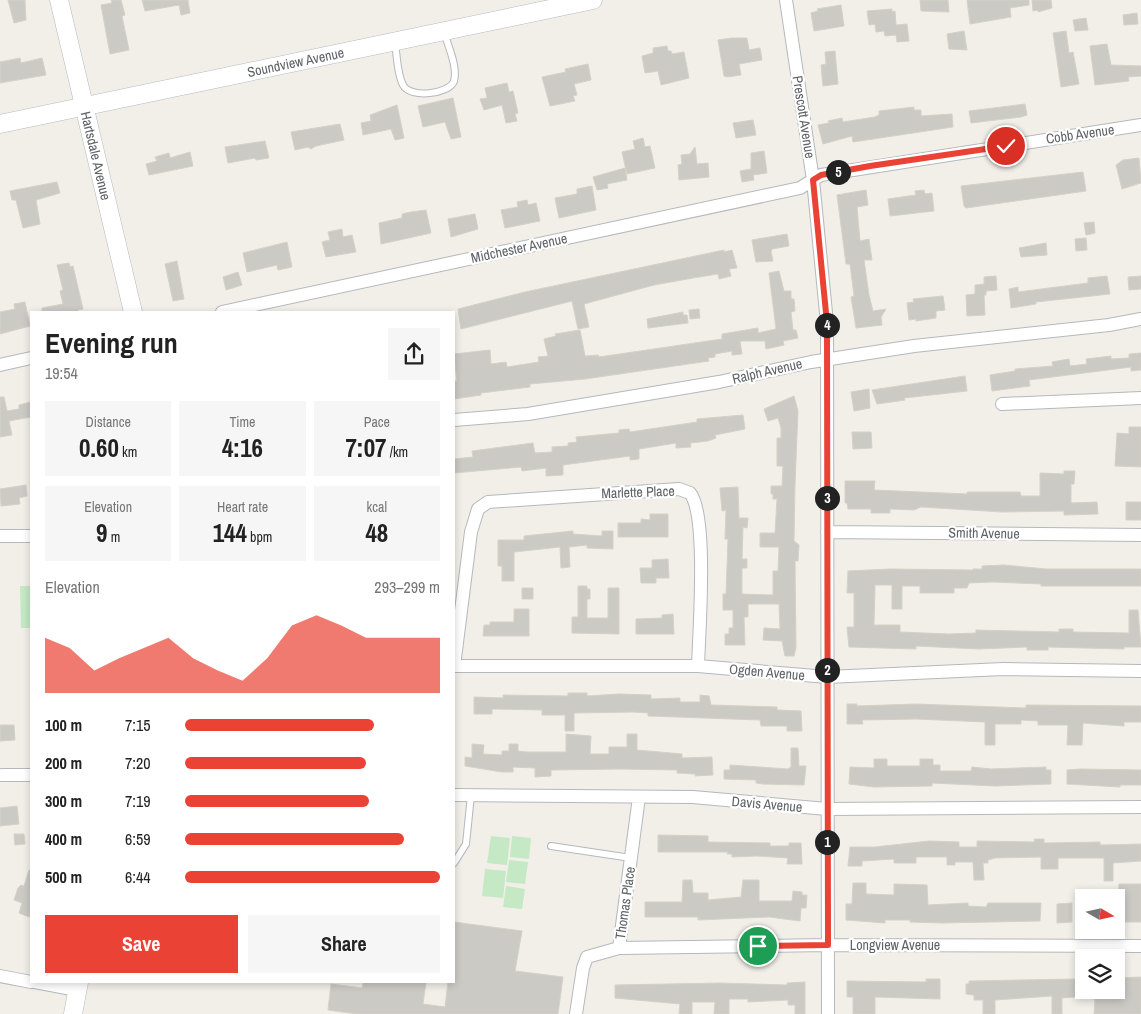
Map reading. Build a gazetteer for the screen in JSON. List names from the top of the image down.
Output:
{
  "streets": {
    "street": [
      "Soundview Avenue",
      "Prescott Avenue",
      "Cobb Avenue",
      "Hartsdale Avenue",
      "Midchester Avenue",
      "Ralph Avenue",
      "Marlette Place",
      "Smith Avenue",
      "Ogden Avenue",
      "Davis Avenue",
      "Thomas Place",
      "Longview Avenue"
    ]
  },
  "crossings": [
    ["Soundview Avenue", "Hartsdale Avenue"],
    ["Prescott Avenue", "Cobb Avenue"],
    ["Prescott Avenue", "Midchester Avenue"],
    ["Prescott Avenue", "Ralph Avenue"],
    ["Prescott Avenue", "Smith Avenue"],
    ["Prescott Avenue", "Ogden Avenue"],
    ["Prescott Avenue", "Davis Avenue"],
    ["Prescott Avenue", "Longview Avenue"],
    ["Cobb Avenue", "Midchester Avenue"],
    ["Marlette Place", "Ogden Avenue"],
    ["Davis Avenue", "Thomas Place"],
    ["Thomas Place", "Longview Avenue"]
  ],
  "north": "right",
  "page": {
    "pins": [
      "5",
      "4",
      "3",
      "2",
      "1"
    ],
    "heading": ["Evening run", "19:54"],
    "stats": [
      ["Distance", "0.60 km"],
      ["Time", "4:16"],
      ["Pace", "7:07 /km"],
      ["Elevation", "9 m"],
      ["Heart rate", "144 bpm"],
      ["kcal", "48"]
    ],
    "chart": ["Elevation", "293–299 m"],
    "list": [
      {
        "name": "100 m",
        "note": "7:15"
      },
      {
        "name": "200 m",
        "note": "7:20"
      },
      {
        "name": "300 m",
        "note": "7:19"
      },
      {
        "name": "400 m",
        "note": "6:59"
      },
      {
        "name": "500 m",
        "note": "6:44"
      }
    ],
    "buttons": ["Save", "Share"]
  }
}
